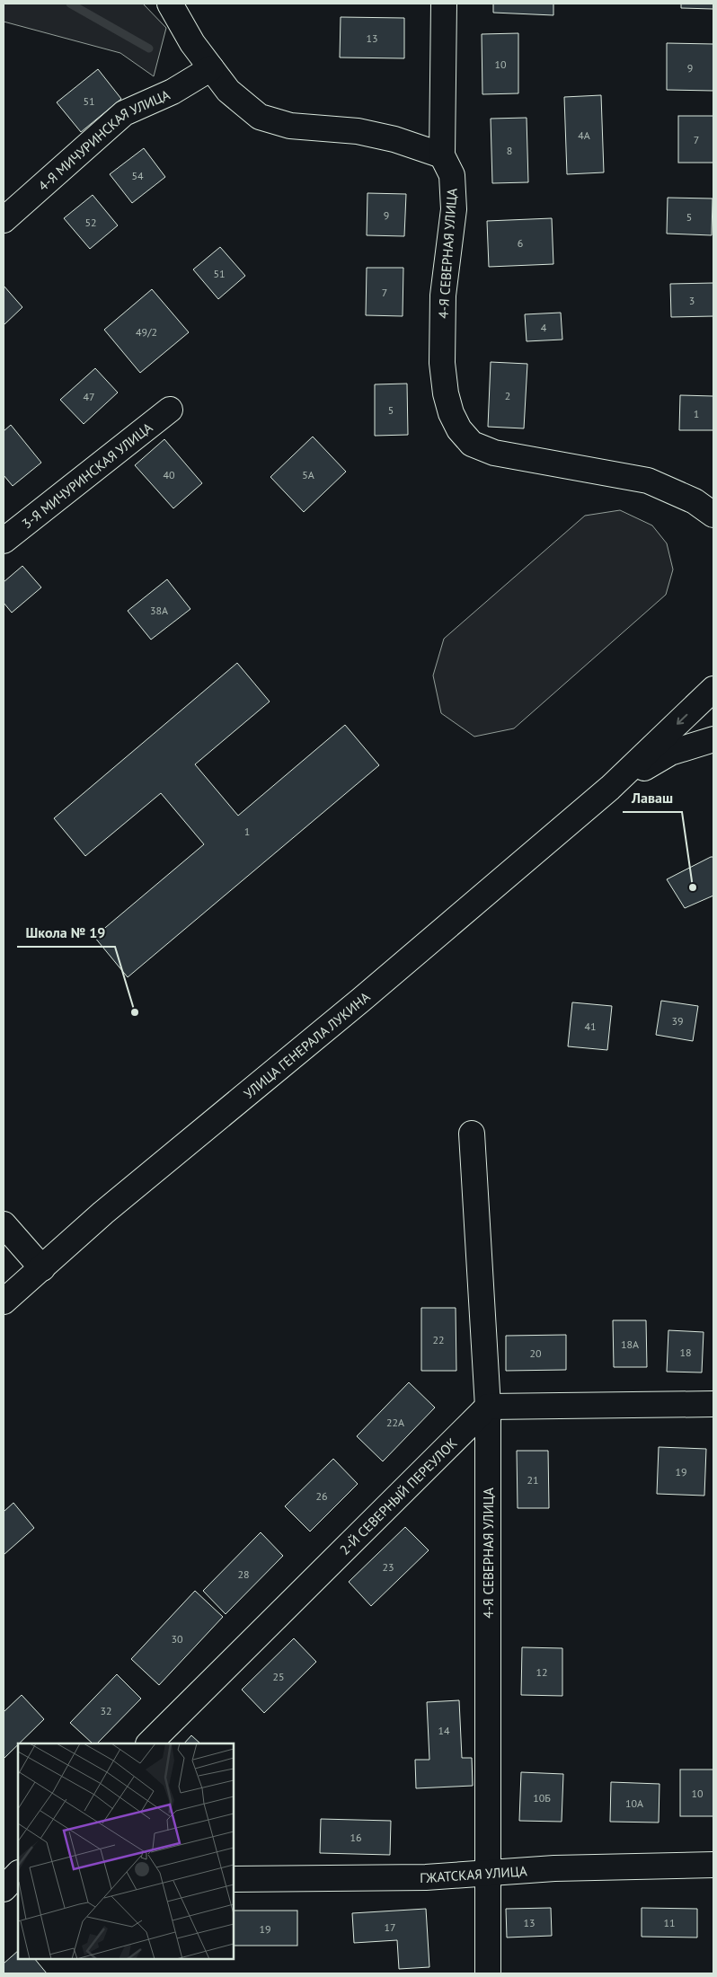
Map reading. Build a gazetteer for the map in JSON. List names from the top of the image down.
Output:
{
  "streets": {
    "street": [
      "4-Я МИЧУРИНСКАЯ УЛИЦА",
      "4-Я СЕВЕРНАЯ УЛИЦА",
      "3-Я МИЧУРИНСКАЯ УЛИЦА",
      "УЛИЦА ГЕНЕРАЛА ЛУКИНА",
      "2-Й СЕВЕРНЫЙ ПЕРЕУЛОК",
      "ГЖАТСКАЯ УЛИЦА"
    ]
  },
  "crossings": [
    ["4-Я СЕВЕРНАЯ УЛИЦА", "2-Й СЕВЕРНЫЙ ПЕРЕУЛОК"],
    ["4-Я СЕВЕРНАЯ УЛИЦА", "ГЖАТСКАЯ УЛИЦА"]
  ],
  "places": ["Лаваш", "Школа № 19"],
  "house_numbers": [
    "13",
    "10",
    "9",
    "51",
    "4А",
    "7",
    "8",
    "54",
    "9",
    "5",
    "52",
    "6",
    "51",
    "7",
    "3",
    "4",
    "49/2",
    "2",
    "47",
    "5",
    "1",
    "40",
    "5А",
    "38А",
    "1",
    "39",
    "41",
    "22",
    "18А",
    "18",
    "20",
    "22А",
    "19",
    "21",
    "26",
    "23",
    "28",
    "30",
    "12",
    "25",
    "32",
    "14",
    "10",
    "10Б",
    "10А",
    "16",
    "13",
    "11",
    "17",
    "19"
  ]
}
